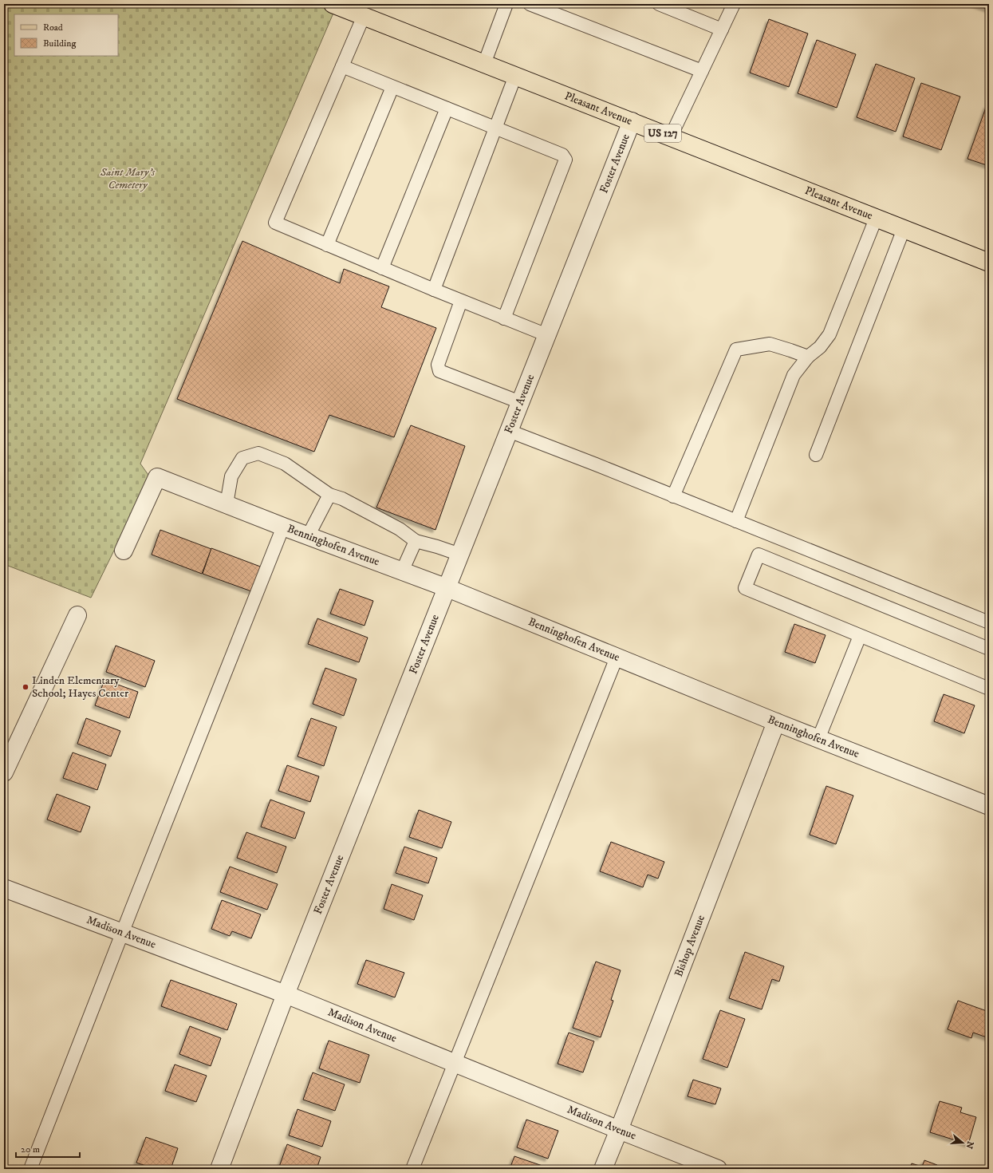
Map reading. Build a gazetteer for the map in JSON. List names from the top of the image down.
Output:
{
  "streets": {
    "main road": ["Pleasant Avenue", "US 127"],
    "street": [
      "Foster Avenue",
      "Benninghofen Avenue",
      "Madison Avenue",
      "Bishop Avenue"
    ]
  },
  "crossings": [
    ["Pleasant Avenue", "Foster Avenue"],
    ["Foster Avenue", "Benninghofen Avenue"],
    ["Foster Avenue", "Madison Avenue"],
    ["Benninghofen Avenue", "Bishop Avenue"],
    ["Madison Avenue", "Bishop Avenue"]
  ],
  "parks": ["Saint Mary’s Cemetery"],
  "places": ["Linden Elementary School; Hayes Center"],
  "legend": ["Road", "Building"],
  "scale_bar": "20 m",
  "north": "right"
}
